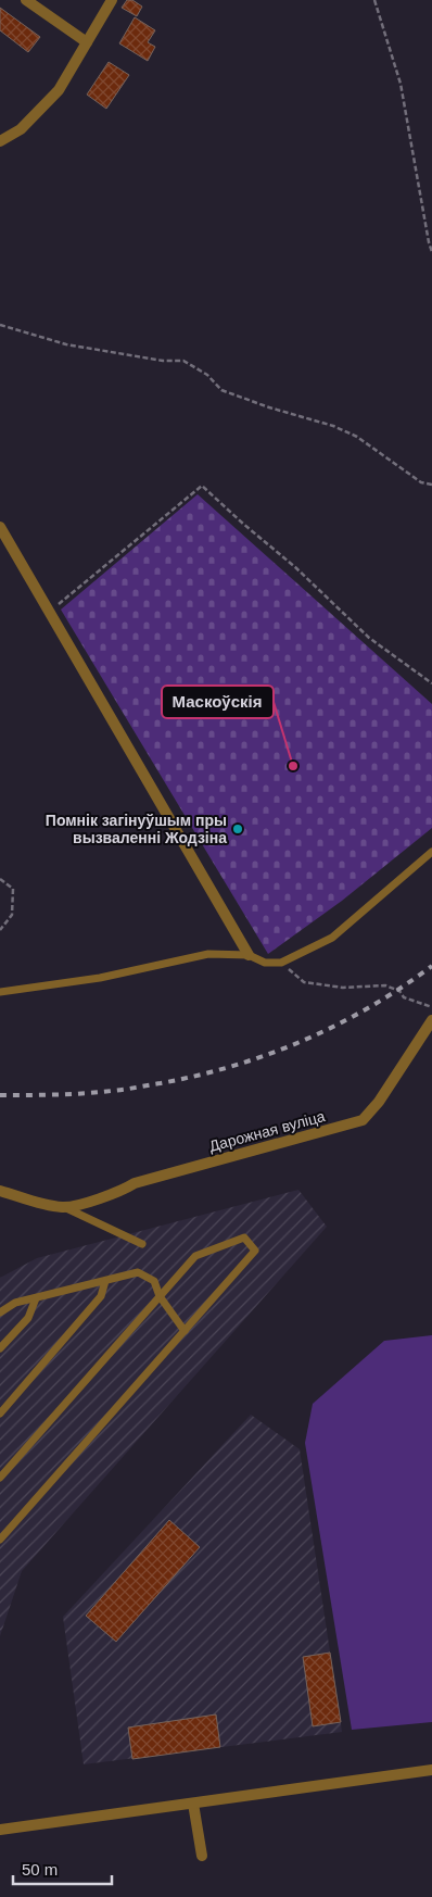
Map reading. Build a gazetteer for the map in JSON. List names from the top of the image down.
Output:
{
  "streets": {
    "street": ["Дарожная вуліца"]
  },
  "places": ["Маскоўскія", "Помнік загінуўшым пры вызваленні Жодзіна"],
  "scale_bar": "50 m"
}
